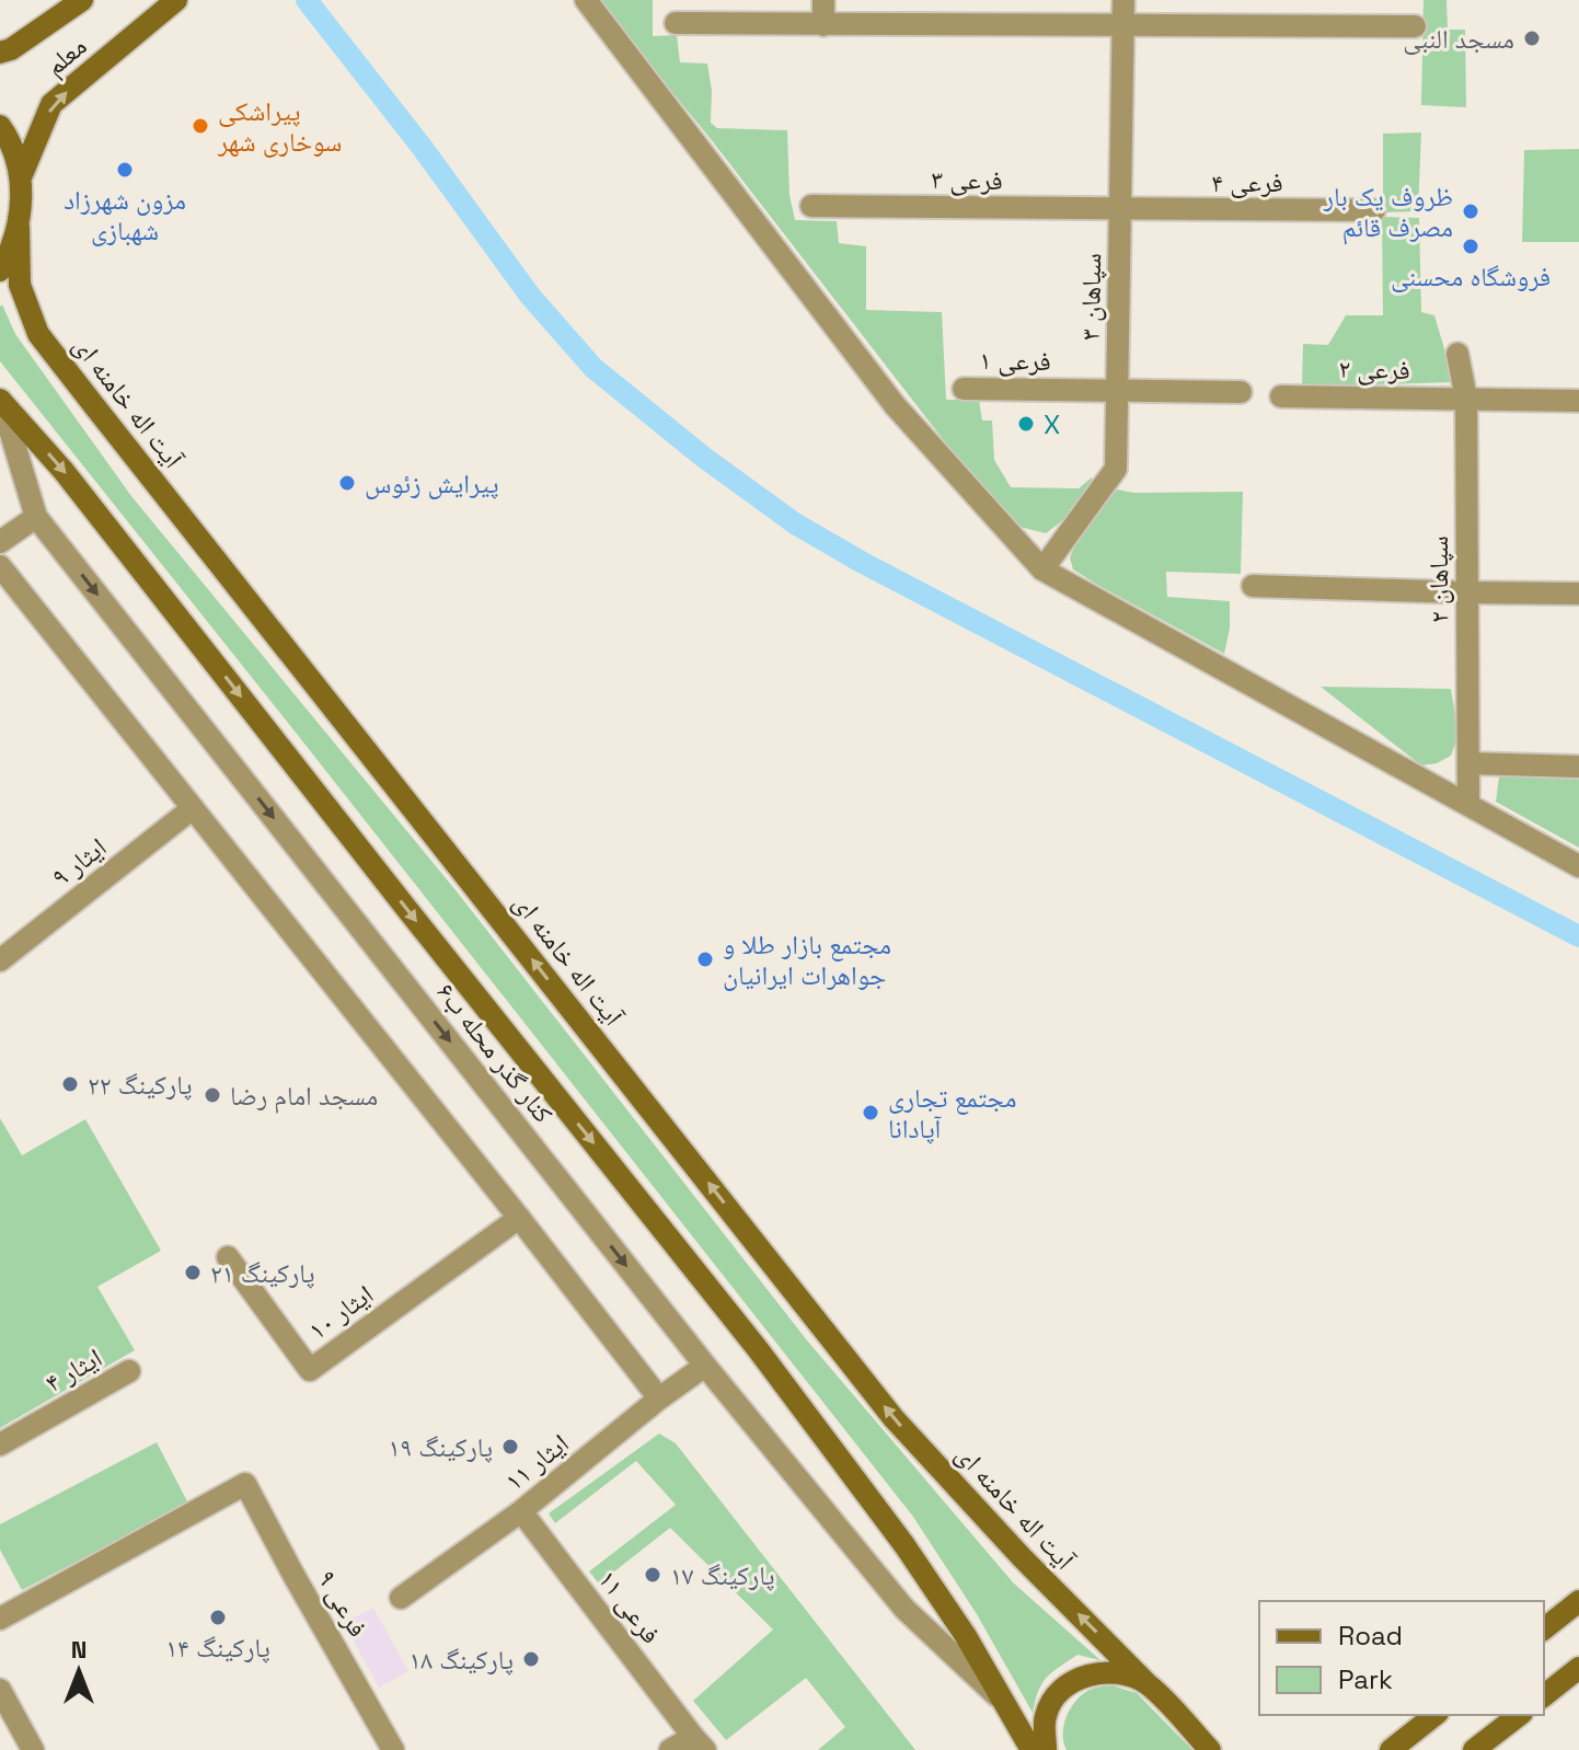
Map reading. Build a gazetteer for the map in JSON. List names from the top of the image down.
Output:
{
  "streets": {
    "main road": ["معلم", "آیت اله خامنه ای"],
    "street": [
      "فرعی ۳",
      "فرعی ۴",
      "سپاهان ۳",
      "فرعی ۱",
      "فرعی ۲",
      "سپاهان ۲",
      "ایثار ۹",
      "کنار گذر محله ب۶",
      "ایثار ۱۰",
      "ایثار ۴",
      "ایثار ۱۱",
      "فرعی ۹",
      "فرعی ۱۱"
    ]
  },
  "crossings": [
    ["معلم", "آیت اله خامنه ای"],
    ["فرعی ۳", "فرعی ۴"],
    ["فرعی ۳", "سپاهان ۳"],
    ["فرعی ۴", "سپاهان ۳"],
    ["سپاهان ۳", "فرعی ۱"],
    ["فرعی ۲", "سپاهان ۲"],
    ["کنار گذر محله ب۶", "ایثار ۱۱"],
    ["ایثار ۱۱", "فرعی ۱۱"]
  ],
  "places": [
    "مسجد النبی",
    "پیراشکی سوخاری شهر",
    "مزون شهرزاد شهبازی",
    "ظروف یک بار مصرف قائم",
    "فروشگاه محسنی",
    "X",
    "پیرایش زئوس",
    "مجتمع بازار طلا و جواهرات ایرانیان",
    "پارکینگ ۲۲",
    "مسجد امام رضا",
    "مجتمع تجاری آپادانا",
    "پارکینگ ۲۱",
    "پارکینگ ۱۹",
    "پارکینگ ۱۷",
    "پارکینگ ۱۴",
    "پارکینگ ۱۸"
  ],
  "legend": ["Road", "Park"],
  "north": "top"
}
